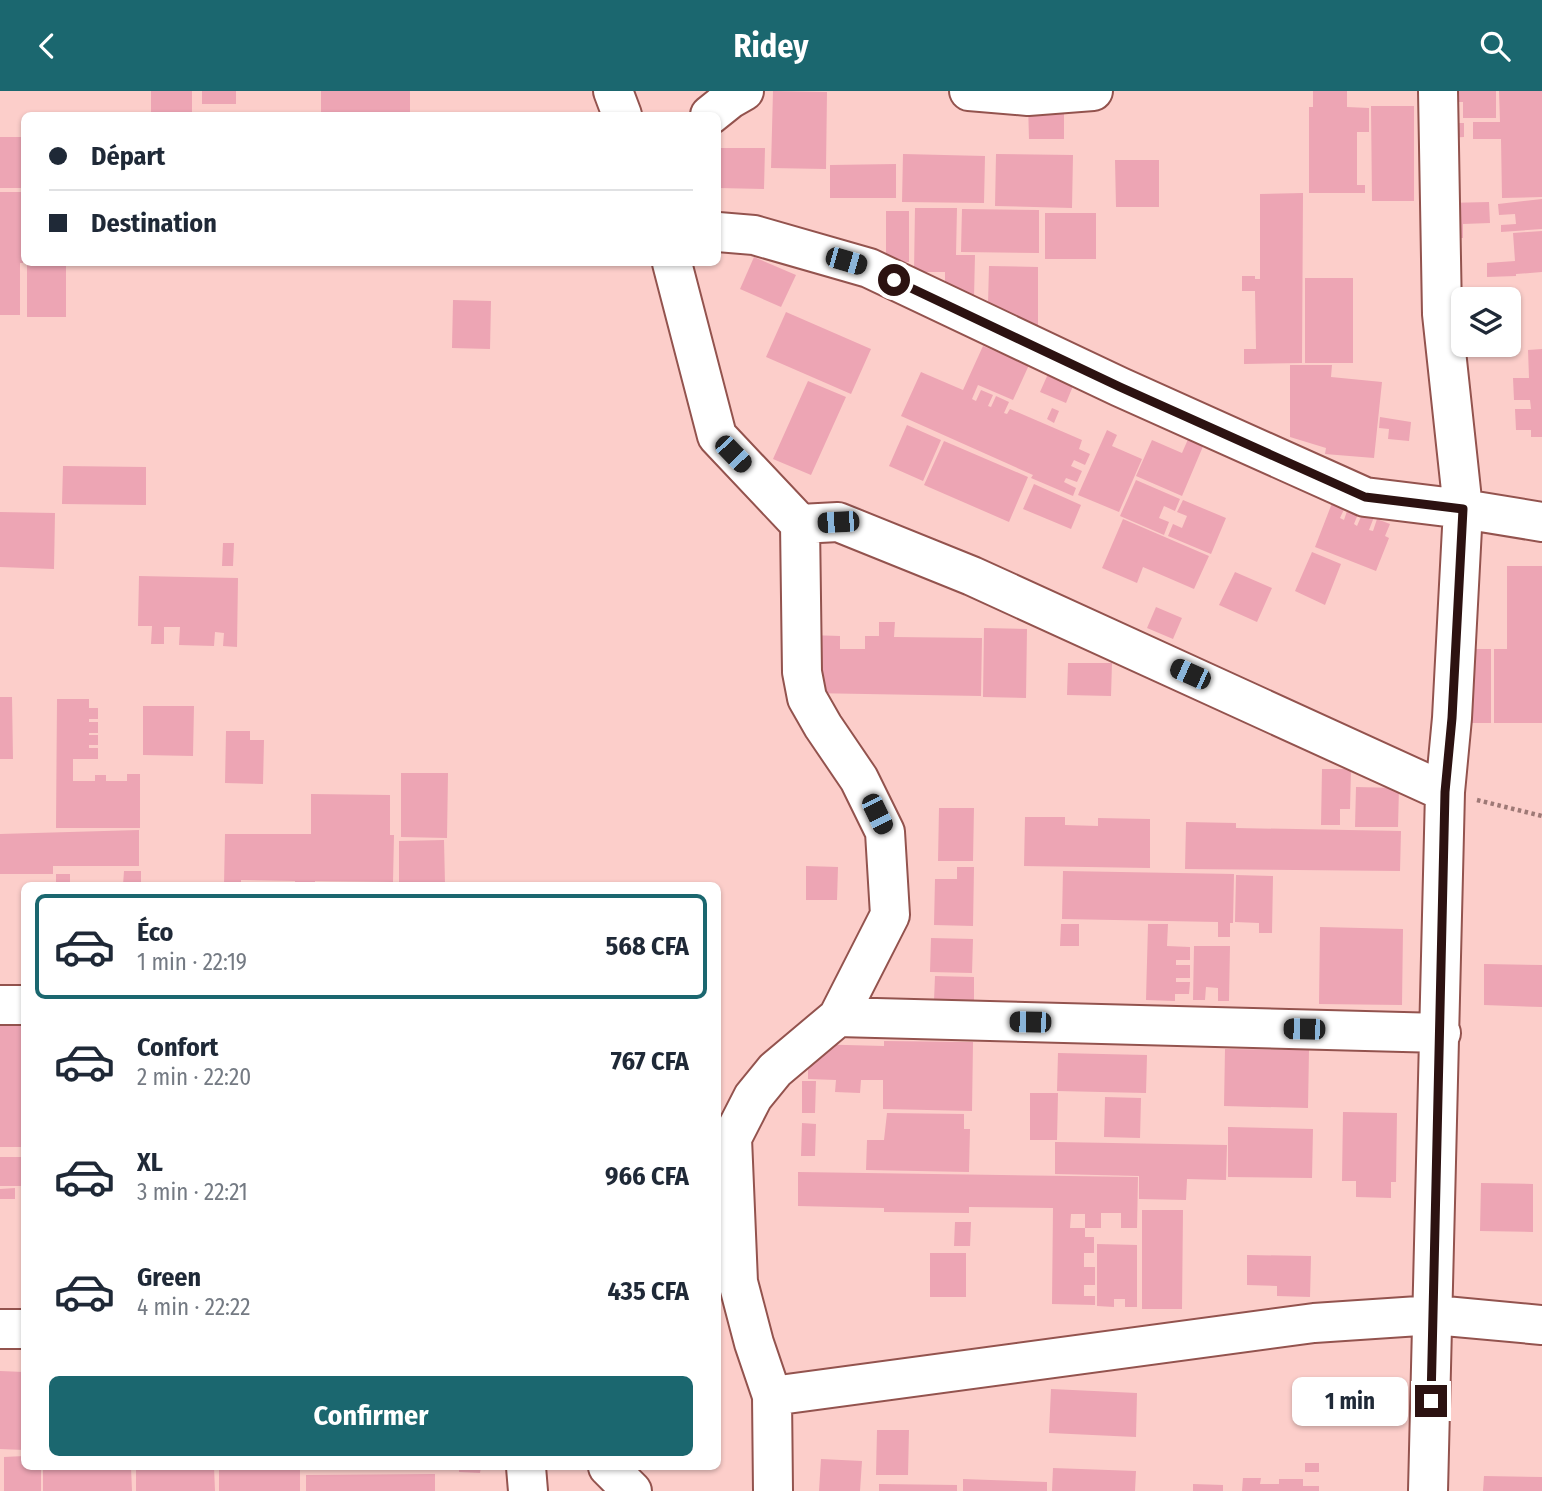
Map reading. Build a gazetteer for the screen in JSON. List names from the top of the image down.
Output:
{
  "page": {
    "header": "Ridey",
    "banner": ["Départ", "Destination"],
    "list": [
      {
        "name": "Éco",
        "note": "1 min · 22:19",
        "value": "568 CFA"
      },
      {
        "name": "Confort",
        "note": "2 min · 22:20",
        "value": "767 CFA"
      },
      {
        "name": "XL",
        "note": "3 min · 22:21",
        "value": "966 CFA"
      },
      {
        "name": "Green",
        "note": "4 min · 22:22",
        "value": "435 CFA"
      }
    ],
    "buttons": "Confirmer",
    "bubble": "1 min"
  }
}
